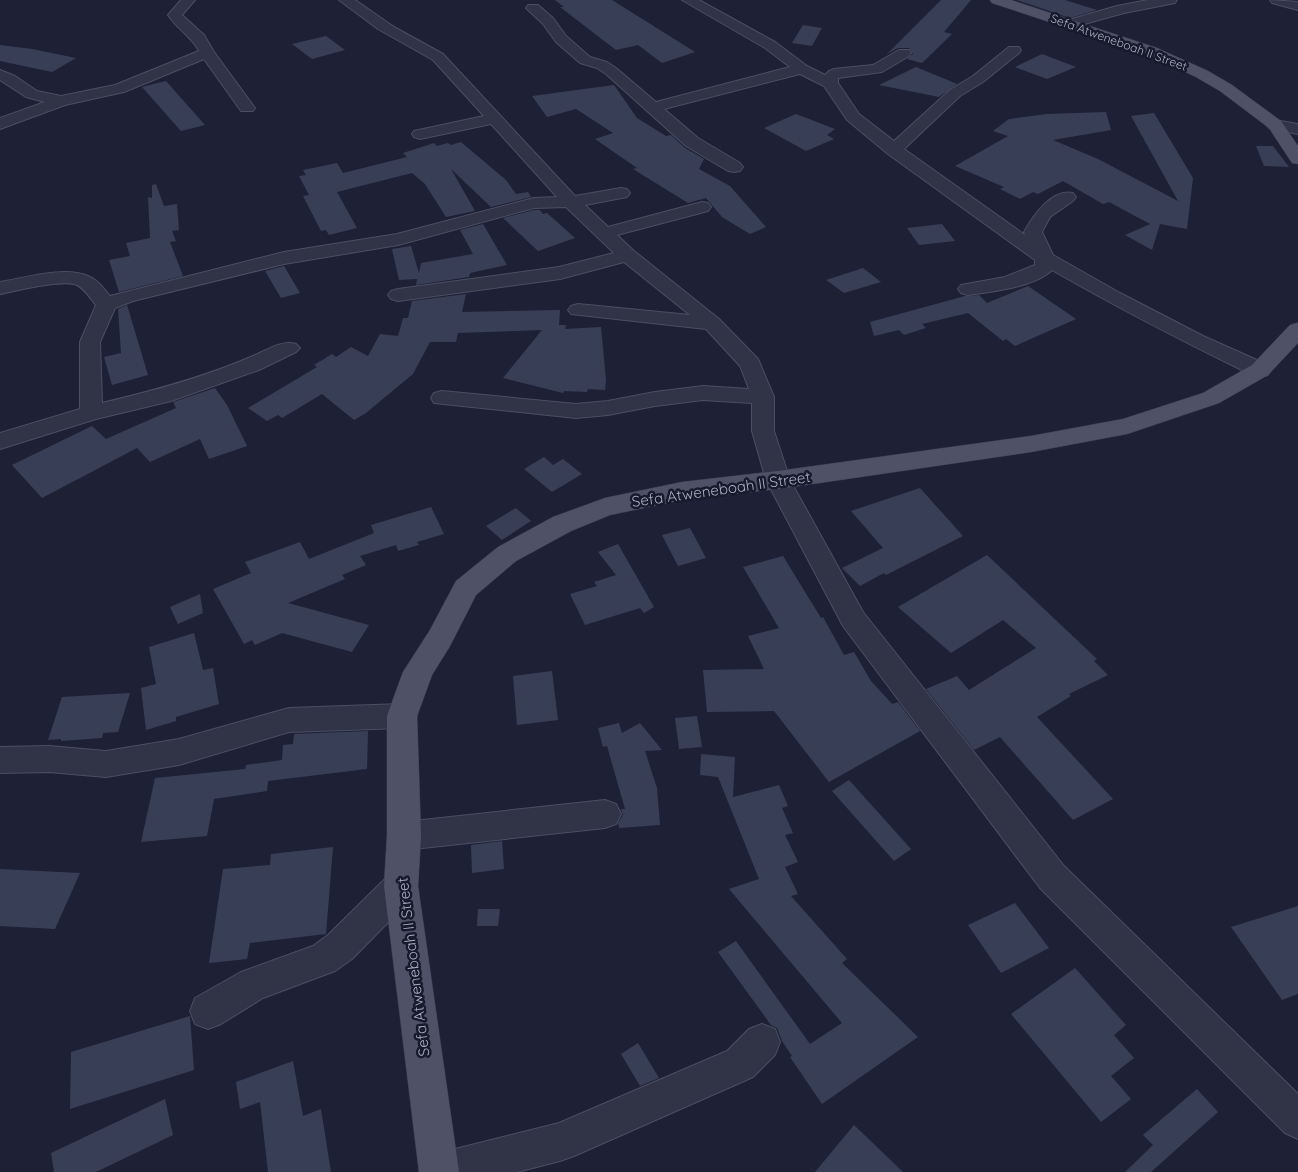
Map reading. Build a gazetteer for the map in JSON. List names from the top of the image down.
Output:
{
  "streets": {
    "main road": ["Sefa Atweneboah II Street"]
  }
}
